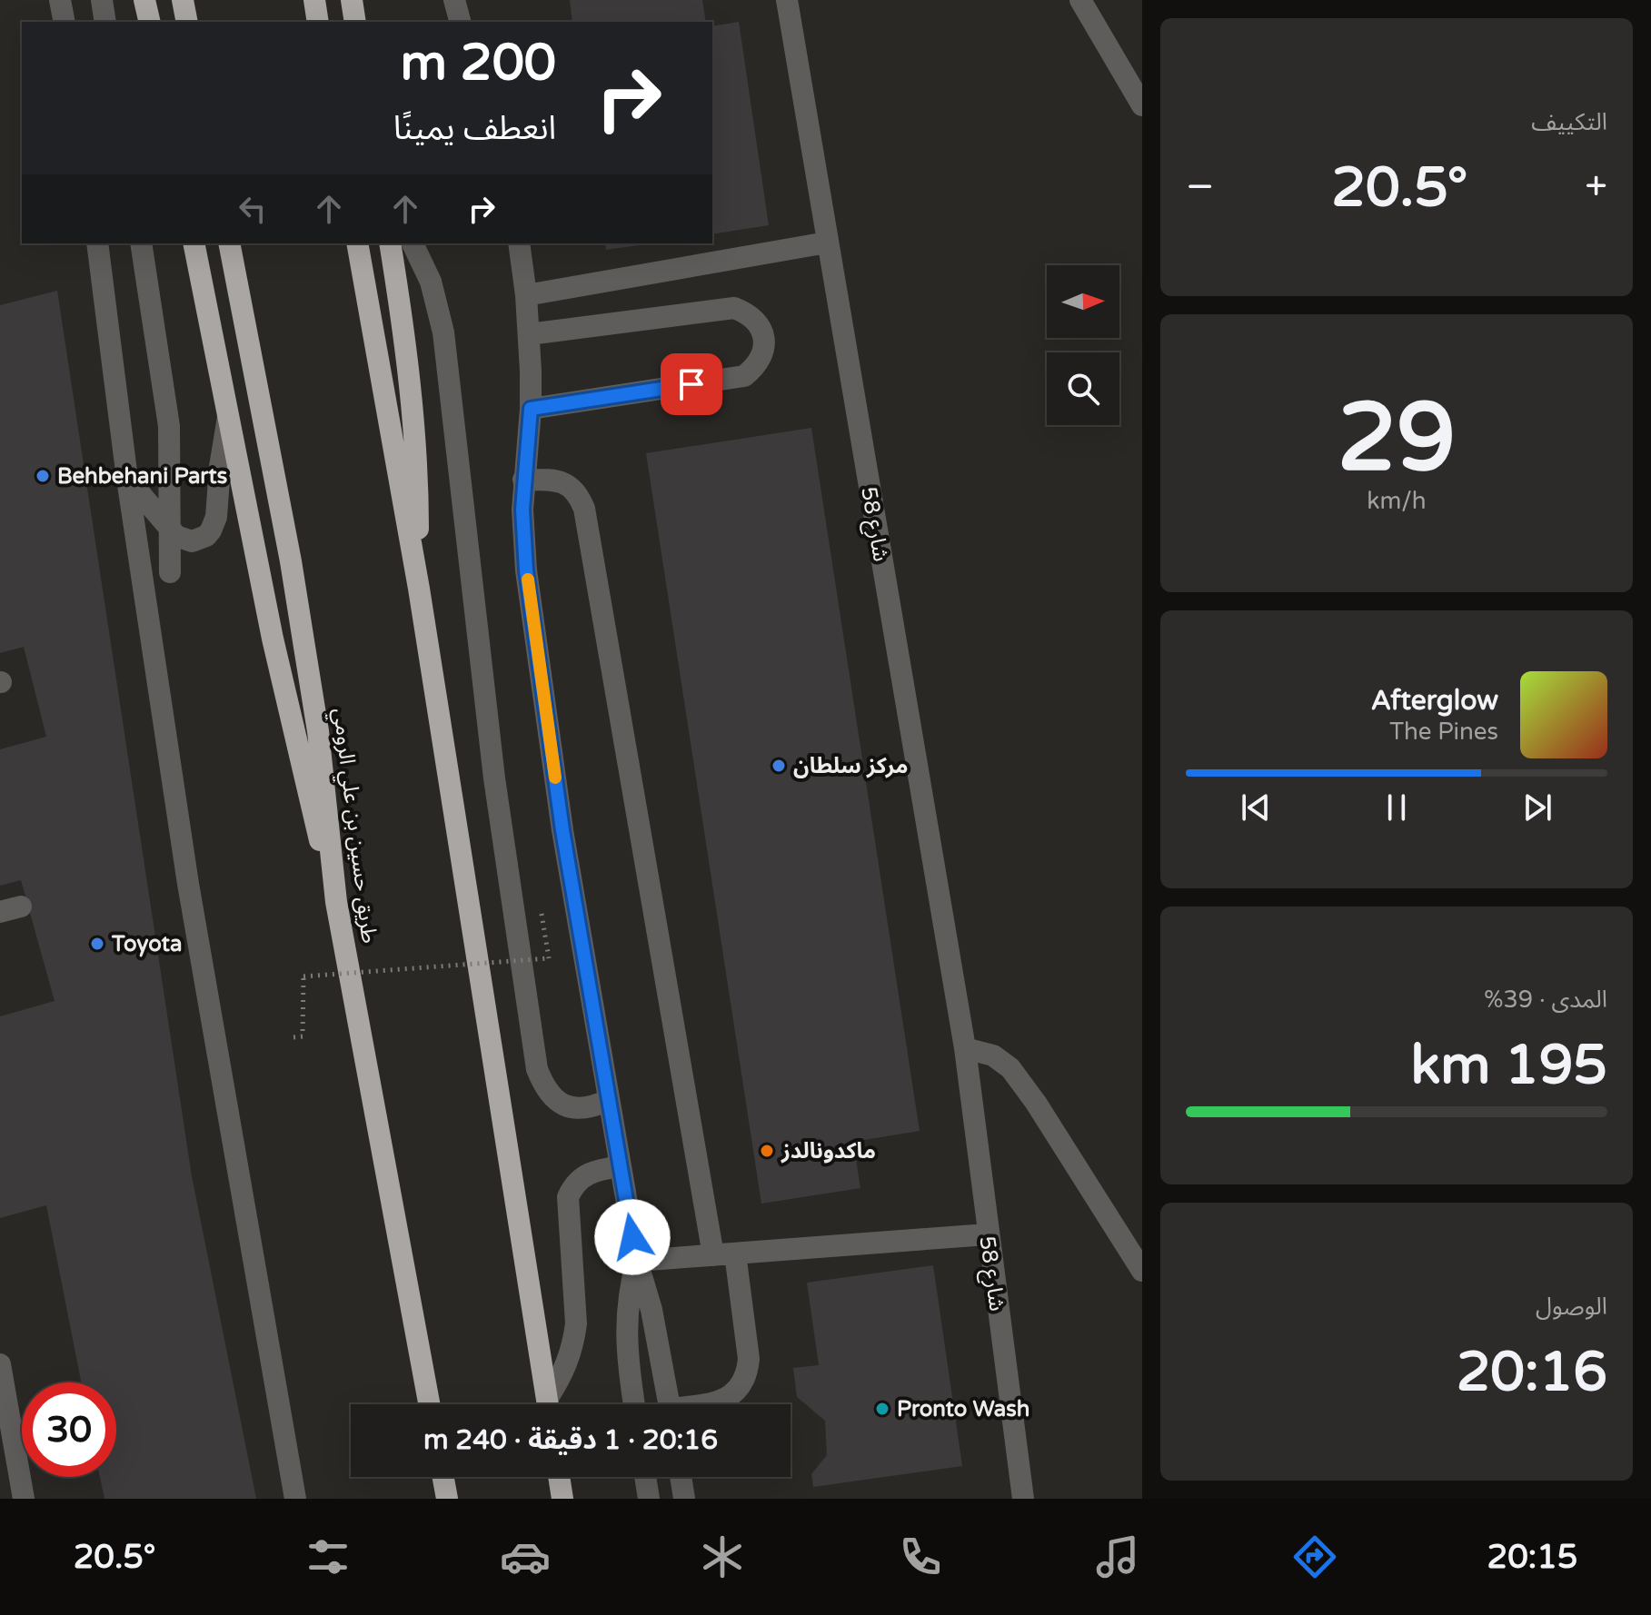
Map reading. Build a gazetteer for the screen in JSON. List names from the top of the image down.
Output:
{
  "streets": {
    "highway": ["طريق حسين بن علي الرومي"],
    "street": ["شارع 58"]
  },
  "places": [
    "Behbehani Parts",
    "مركز سلطان",
    "Toyota",
    "ماكدونالدز",
    "Pronto Wash"
  ],
  "north": "right",
  "page": {
    "tile": [
      "التكييف",
      ["29", "km/h"],
      ["المدى · 39%", "195 km"],
      ["الوصول", "20:16"]
    ],
    "turn": ["200 m", "انعطف يمينًا"],
    "heat": ["−", "20.5°", "+"],
    "song": ["Afterglow", "The Pines"],
    "limit": "30",
    "trip": "20:16 · 1 دقيقة · 240 m",
    "tabs": ["20:15", "20.5°"]
  }
}
